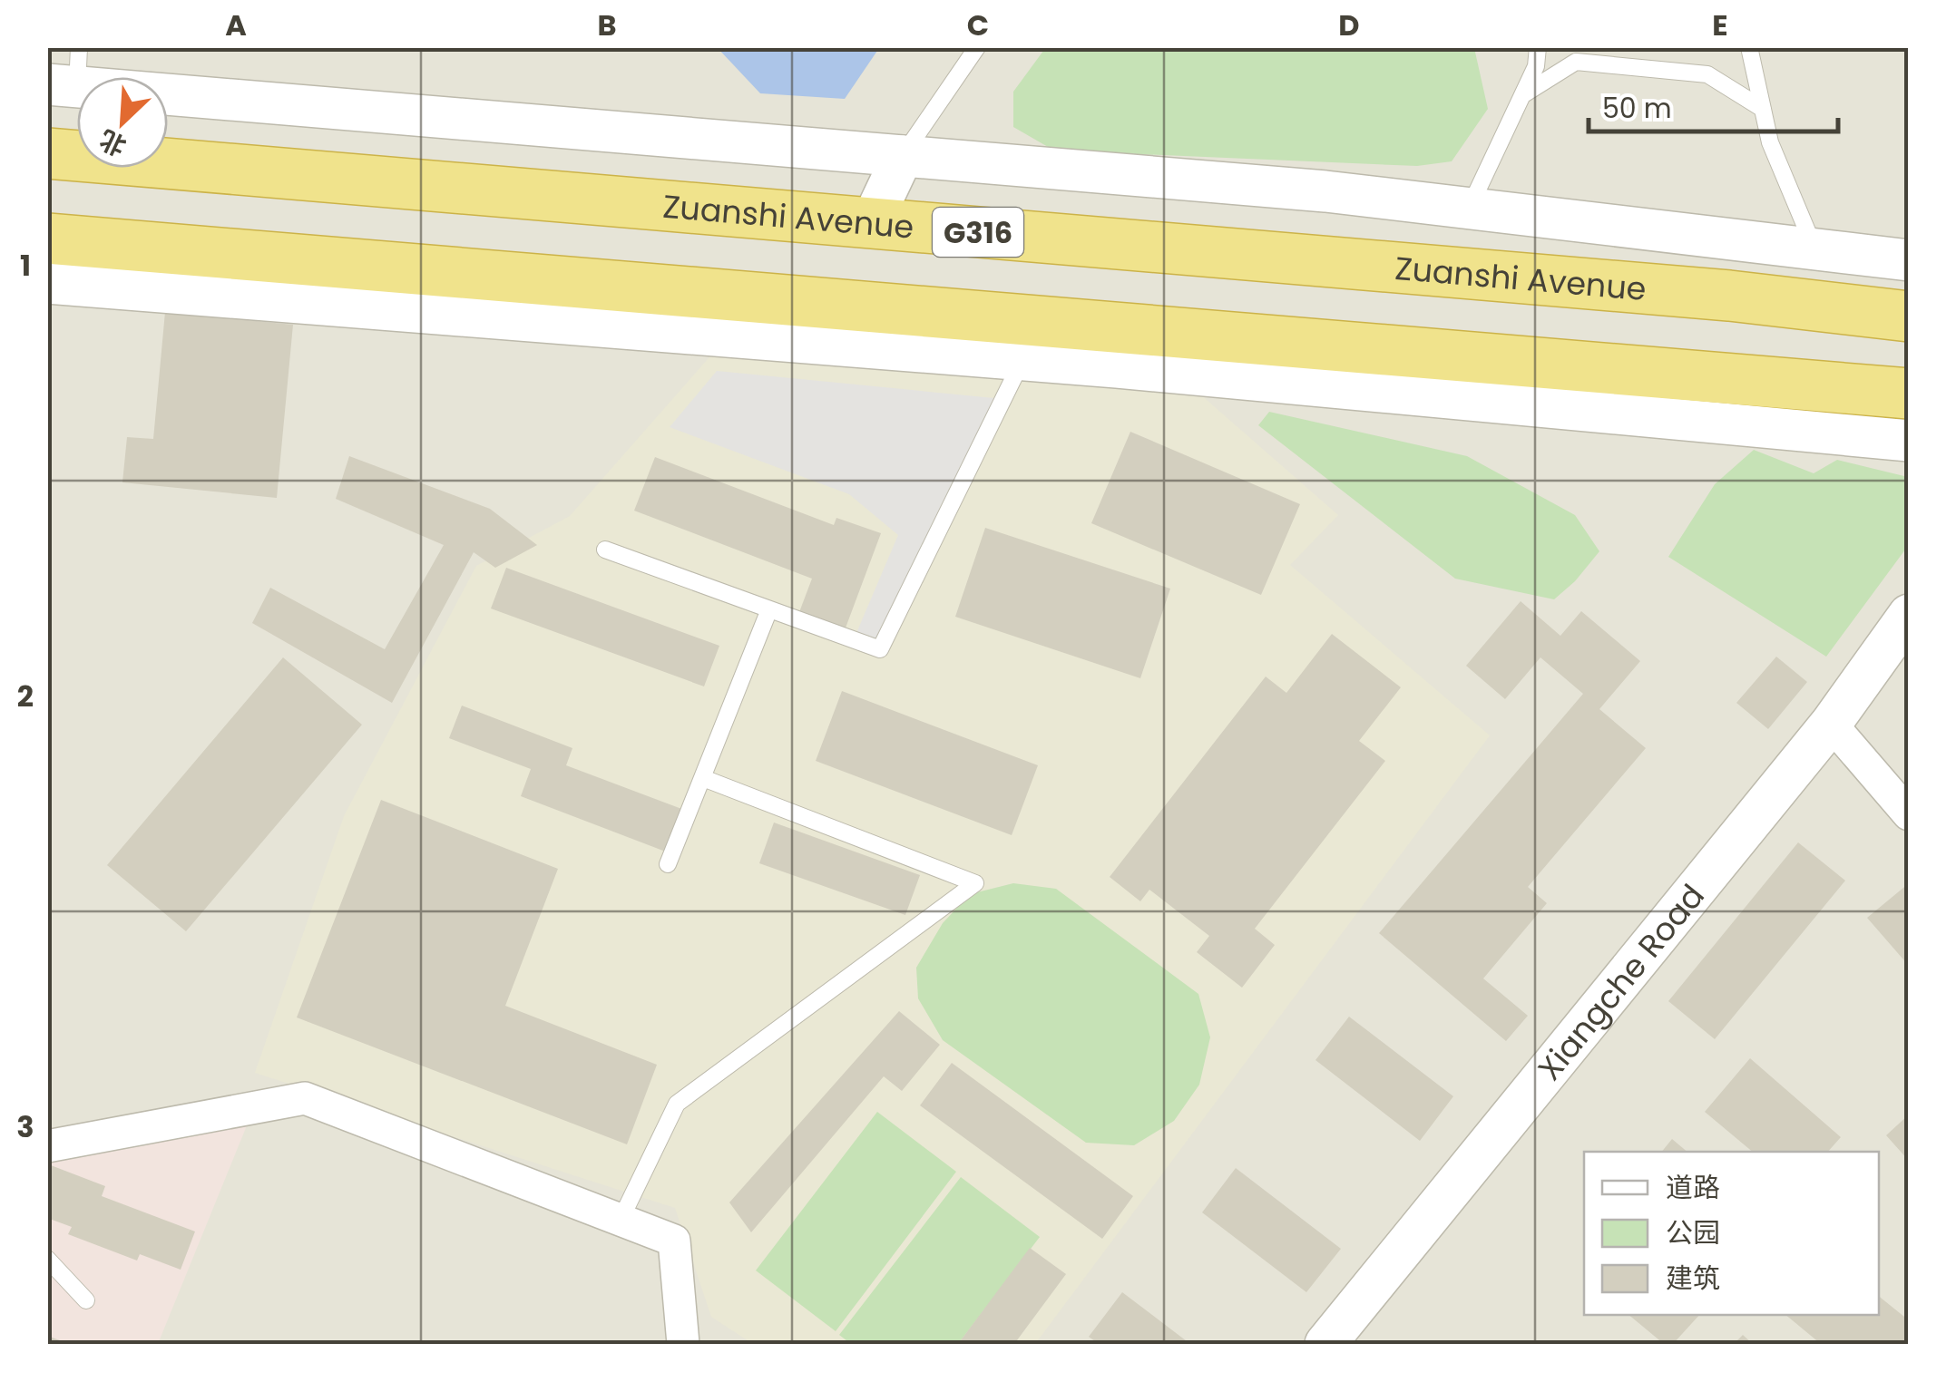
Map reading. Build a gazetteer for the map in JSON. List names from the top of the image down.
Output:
{
  "streets": {
    "highway": ["Zuanshi Avenue", "G316"],
    "street": ["Xiangche Road"]
  },
  "legend": ["道路", "公园", "建筑"],
  "scale_bar": "50 m",
  "north": "bottom left",
  "grid": {
    "columns": [
      "A",
      "B",
      "C",
      "D",
      "E"
    ],
    "rows": ["1", "2", "3"]
  }
}
